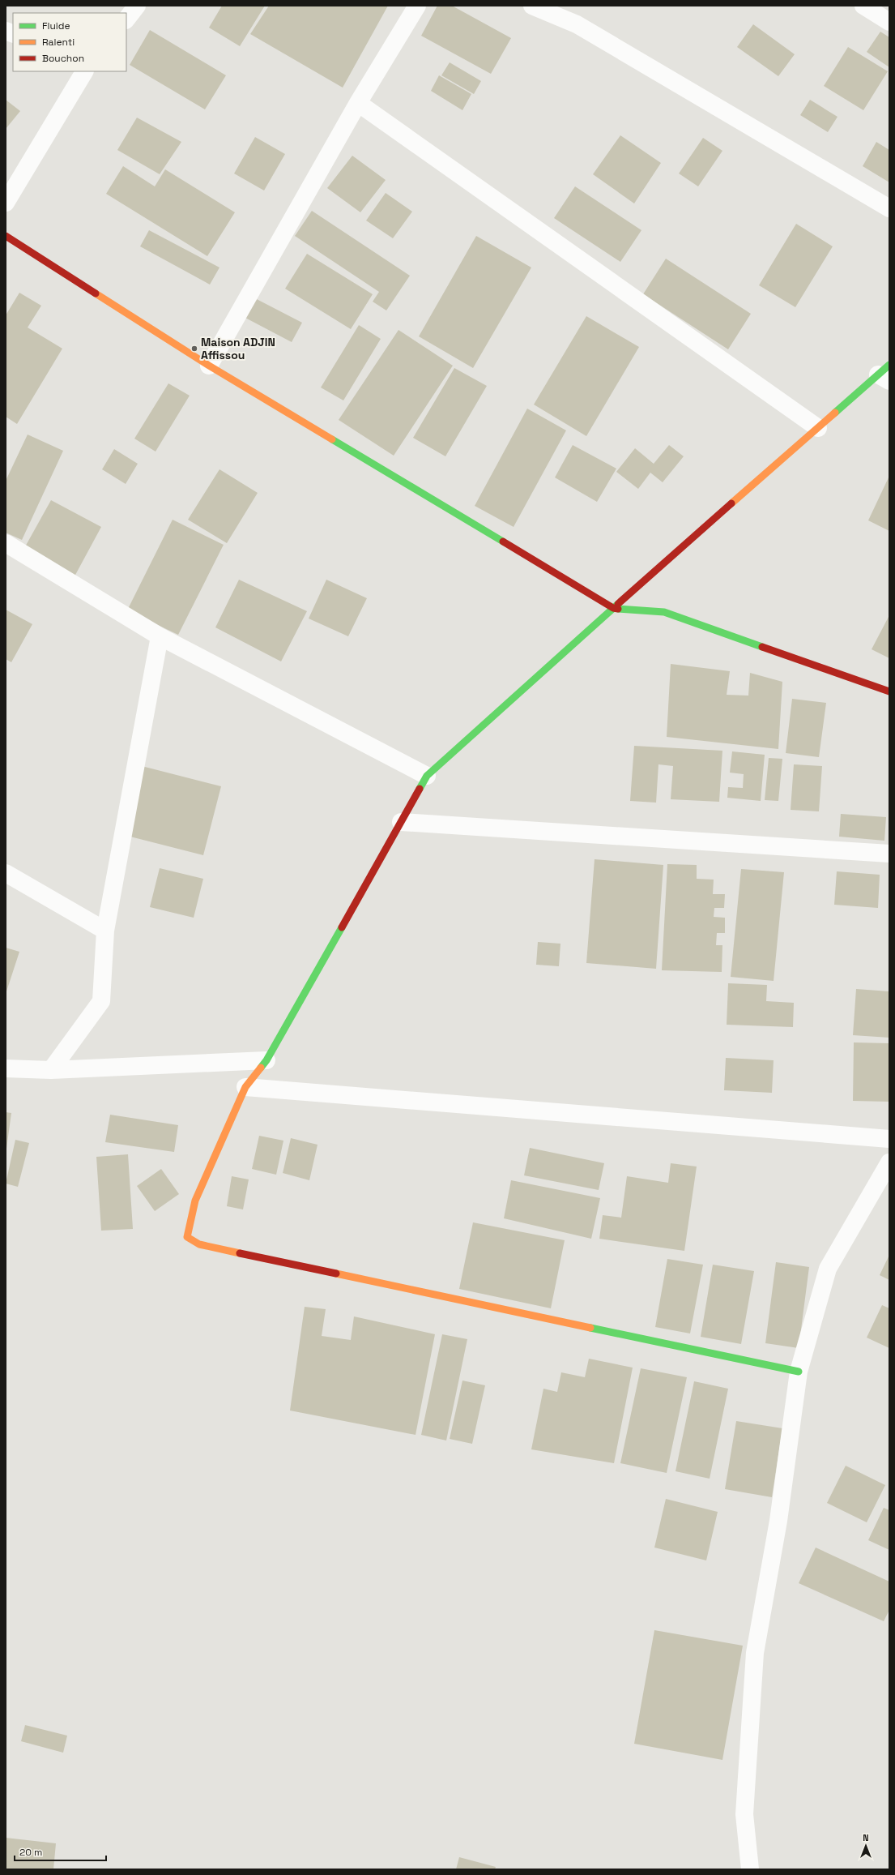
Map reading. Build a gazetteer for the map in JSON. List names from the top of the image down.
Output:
{
  "places": ["Maison ADJIN Affissou"],
  "legend": ["Fluide", "Ralenti", "Bouchon"],
  "scale_bar": "20 m",
  "north": "top"
}
